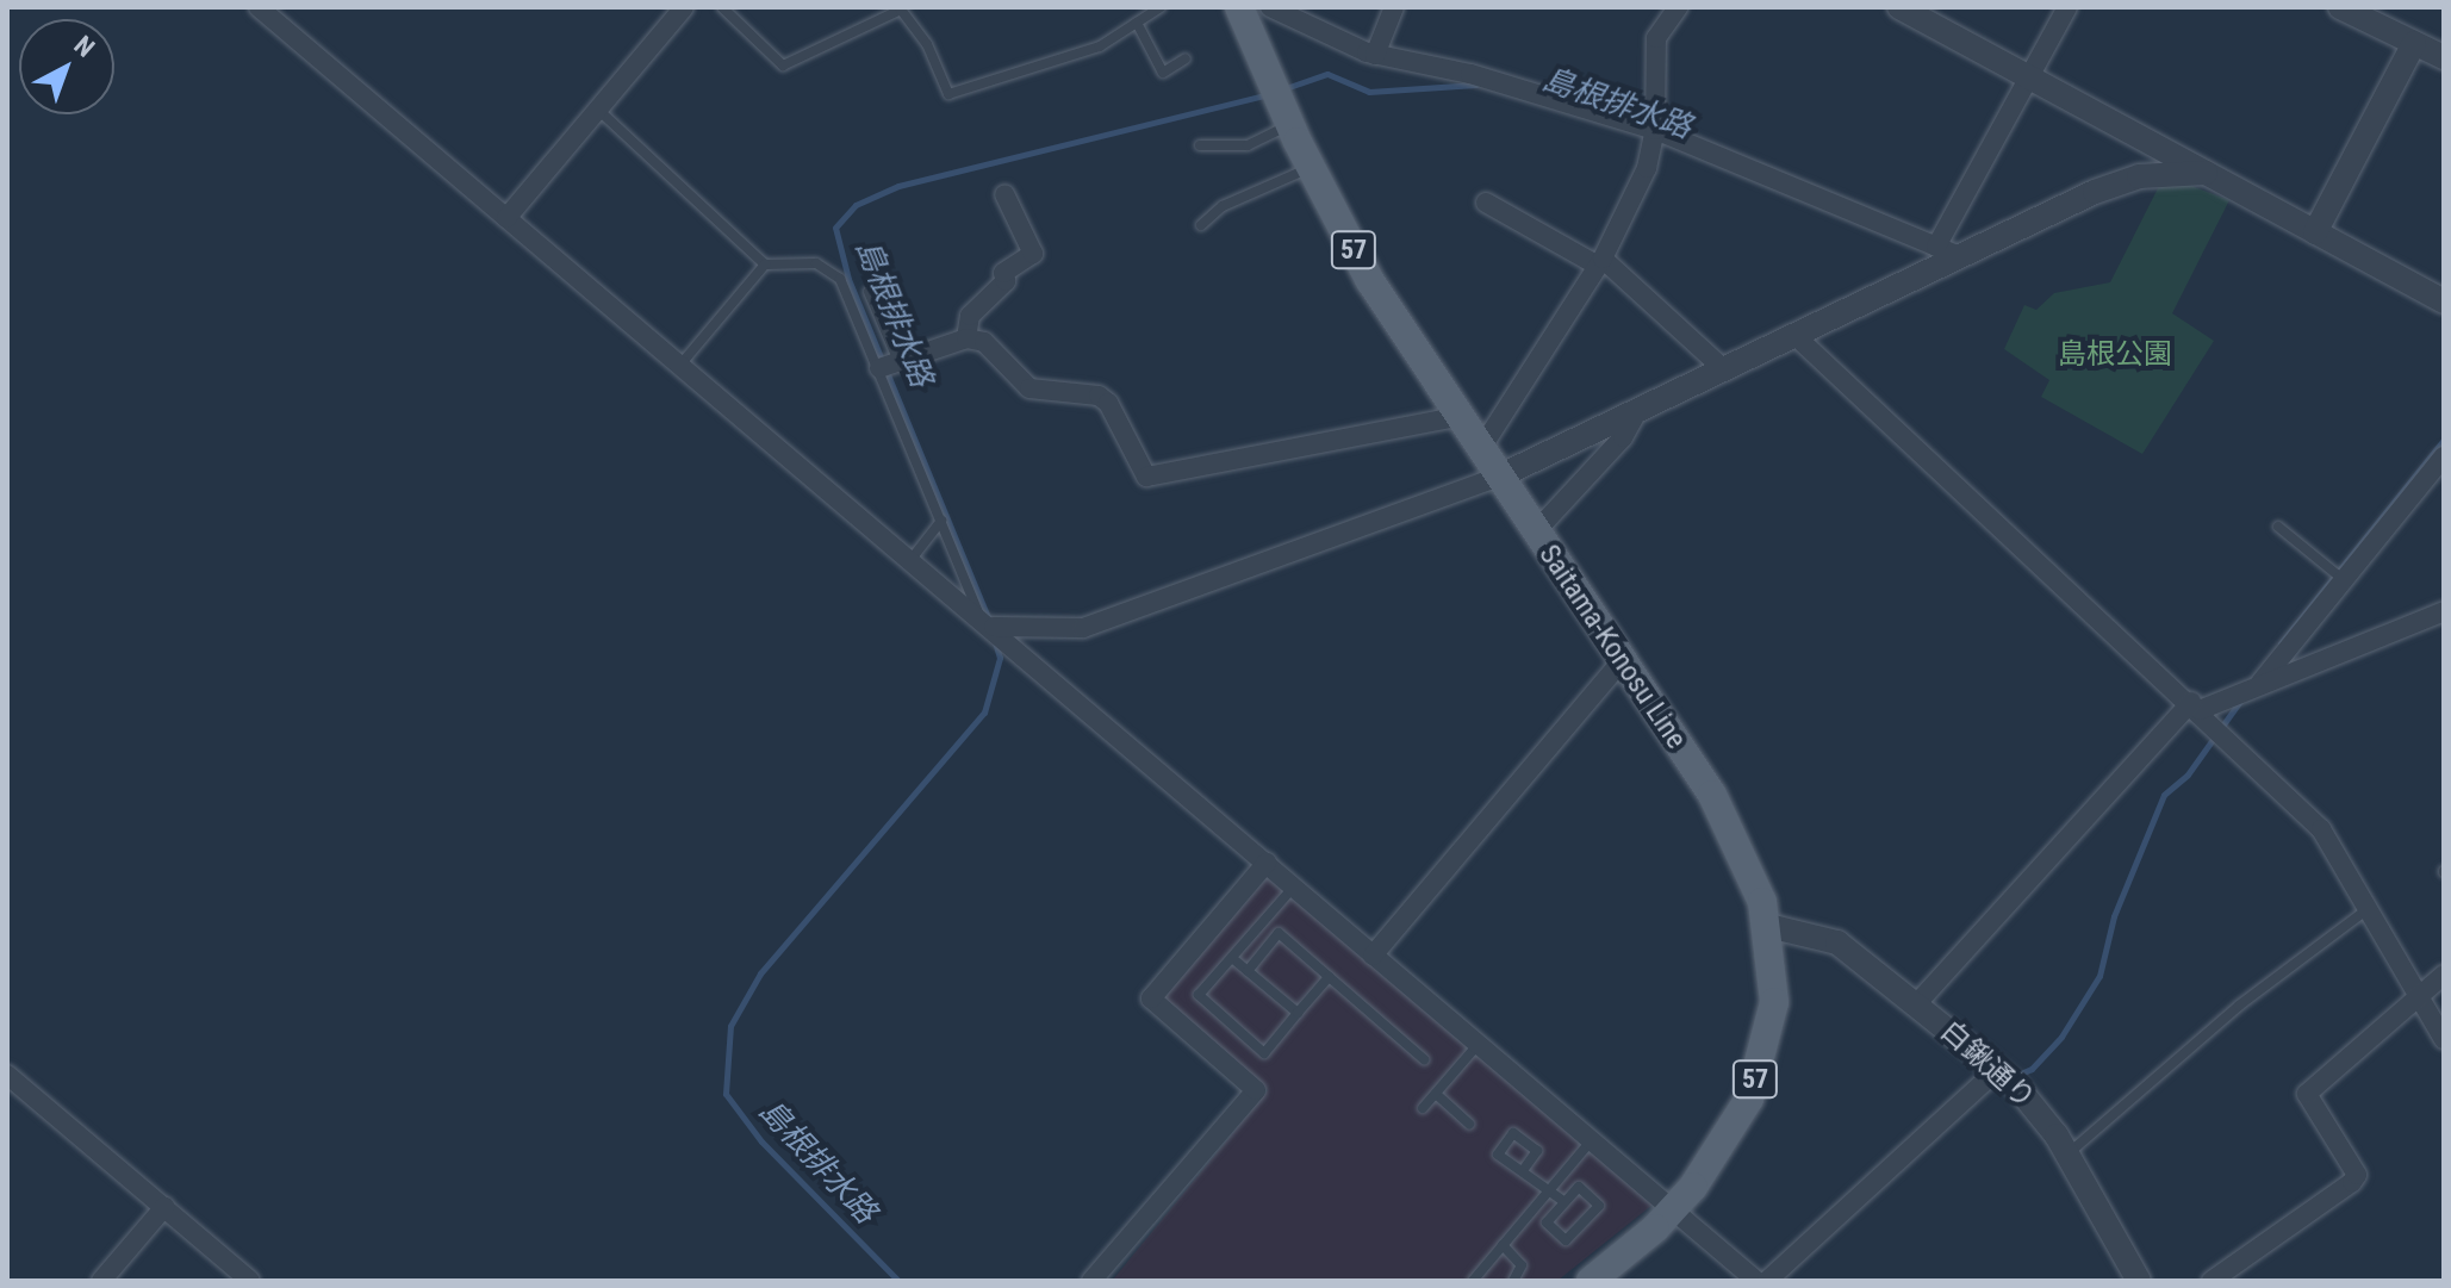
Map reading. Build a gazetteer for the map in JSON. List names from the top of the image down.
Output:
{
  "streets": {
    "main road": ["57", "Saitama-Konosu Line"],
    "street": ["白鍬通り"]
  },
  "crossings": [
    ["Saitama-Konosu Line", "白鍬通り"]
  ],
  "water": ["島根排水路"],
  "parks": ["島根公園"],
  "north": "top right"
}
